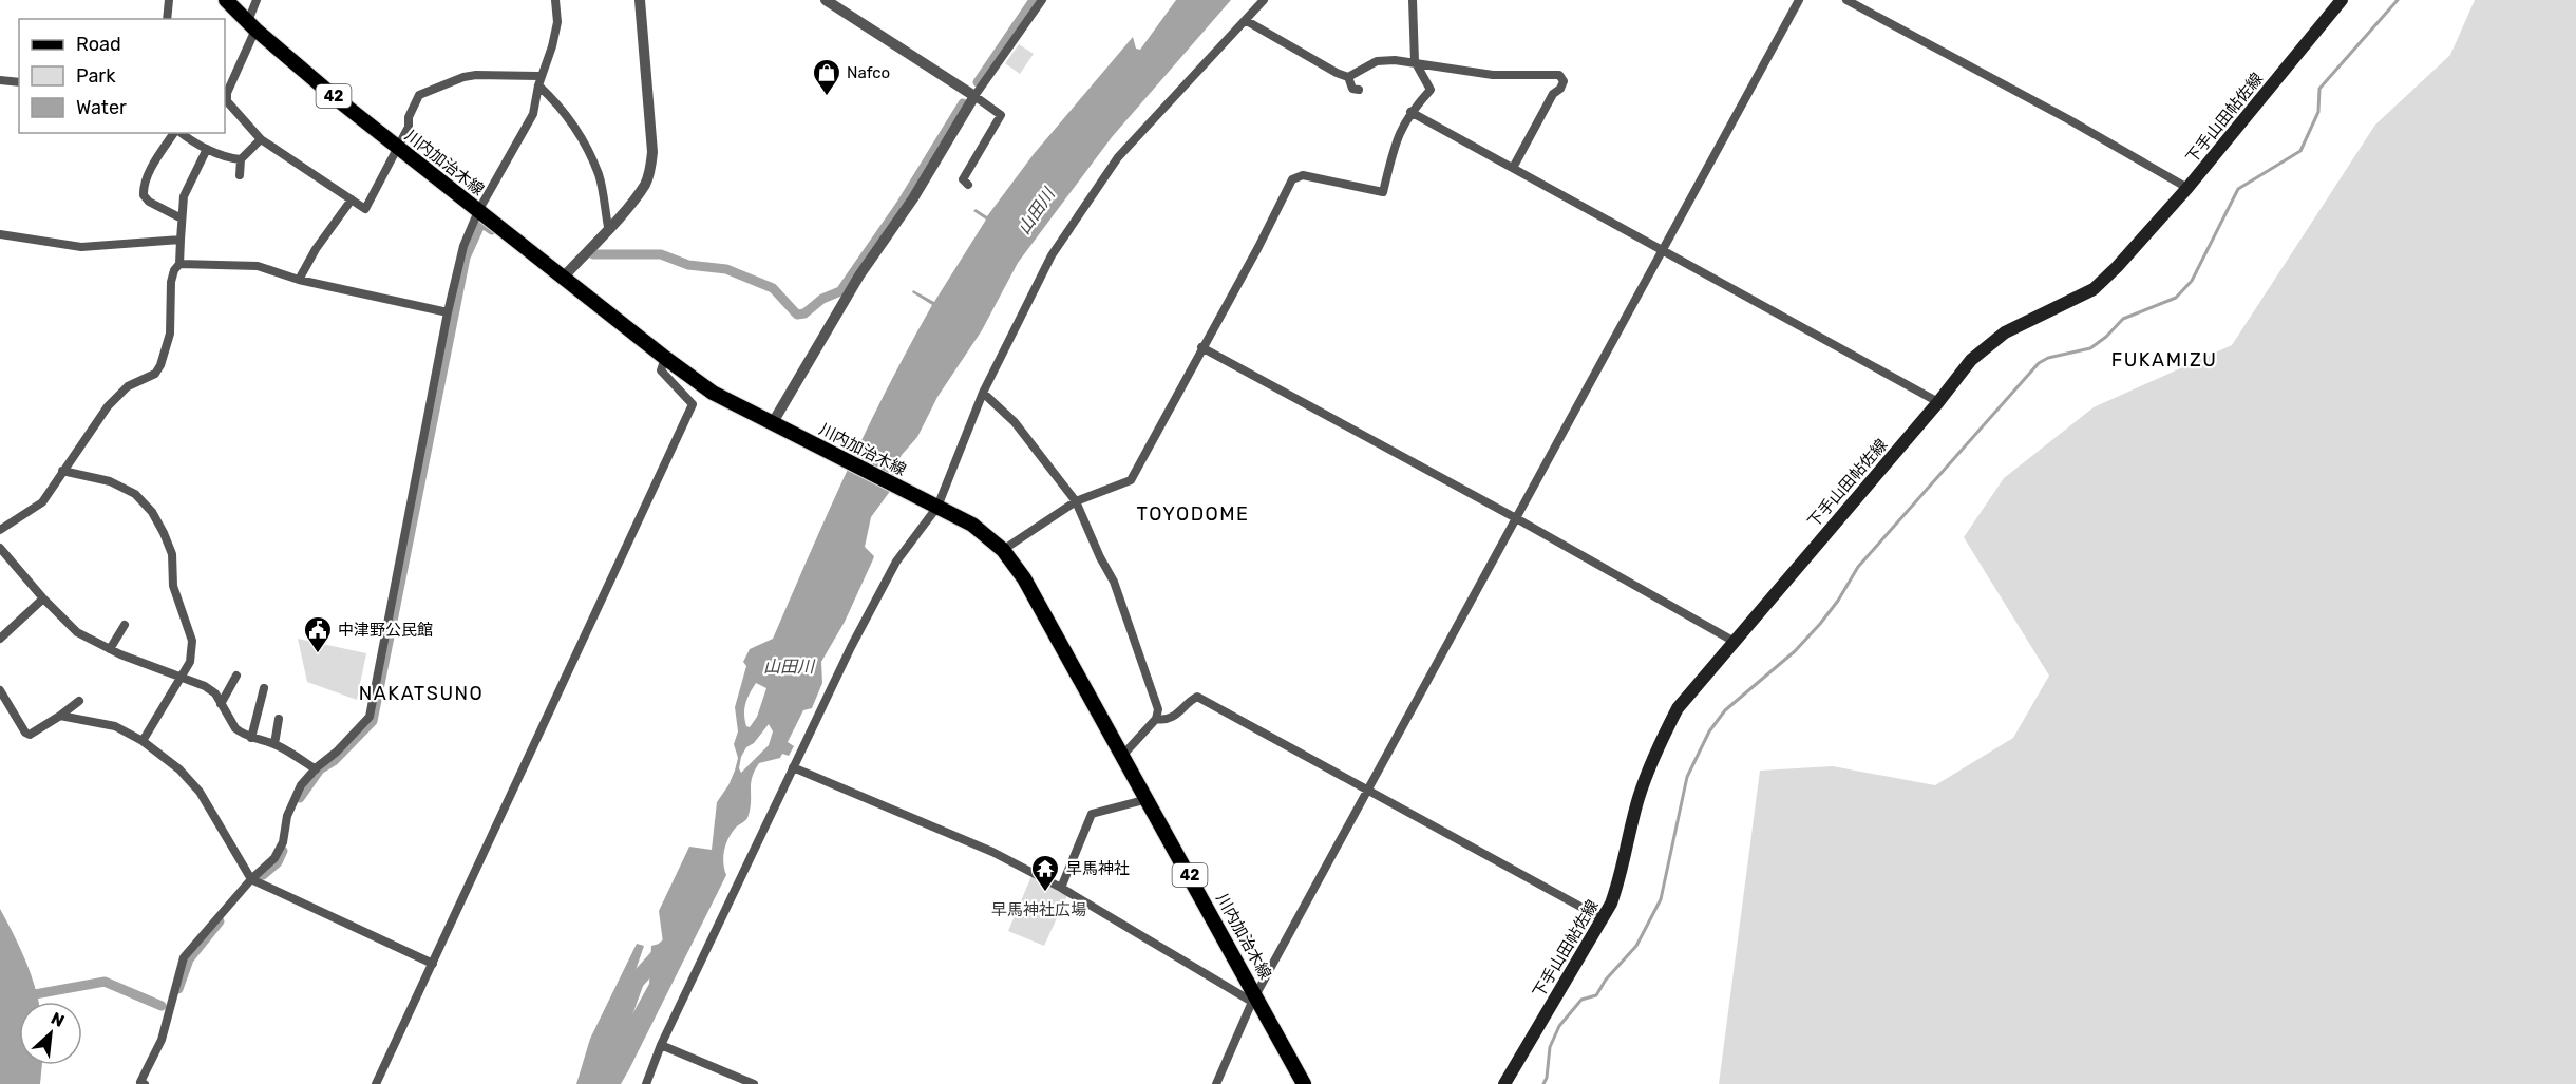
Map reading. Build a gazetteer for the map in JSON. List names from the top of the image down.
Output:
{
  "streets": {
    "main road": ["42", "下手山田帖佐線", "川内加治木線"]
  },
  "districts": ["FUKAMIZU", "TOYODOME", "NAKATSUNO"],
  "water": ["山田川"],
  "parks": ["早馬神社広場"],
  "places": {
    "shop": ["Nafco"],
    "public building": ["中津野公民館"],
    "temple": ["早馬神社"]
  },
  "legend": ["Road", "Park", "Water"],
  "north": "top right"
}
